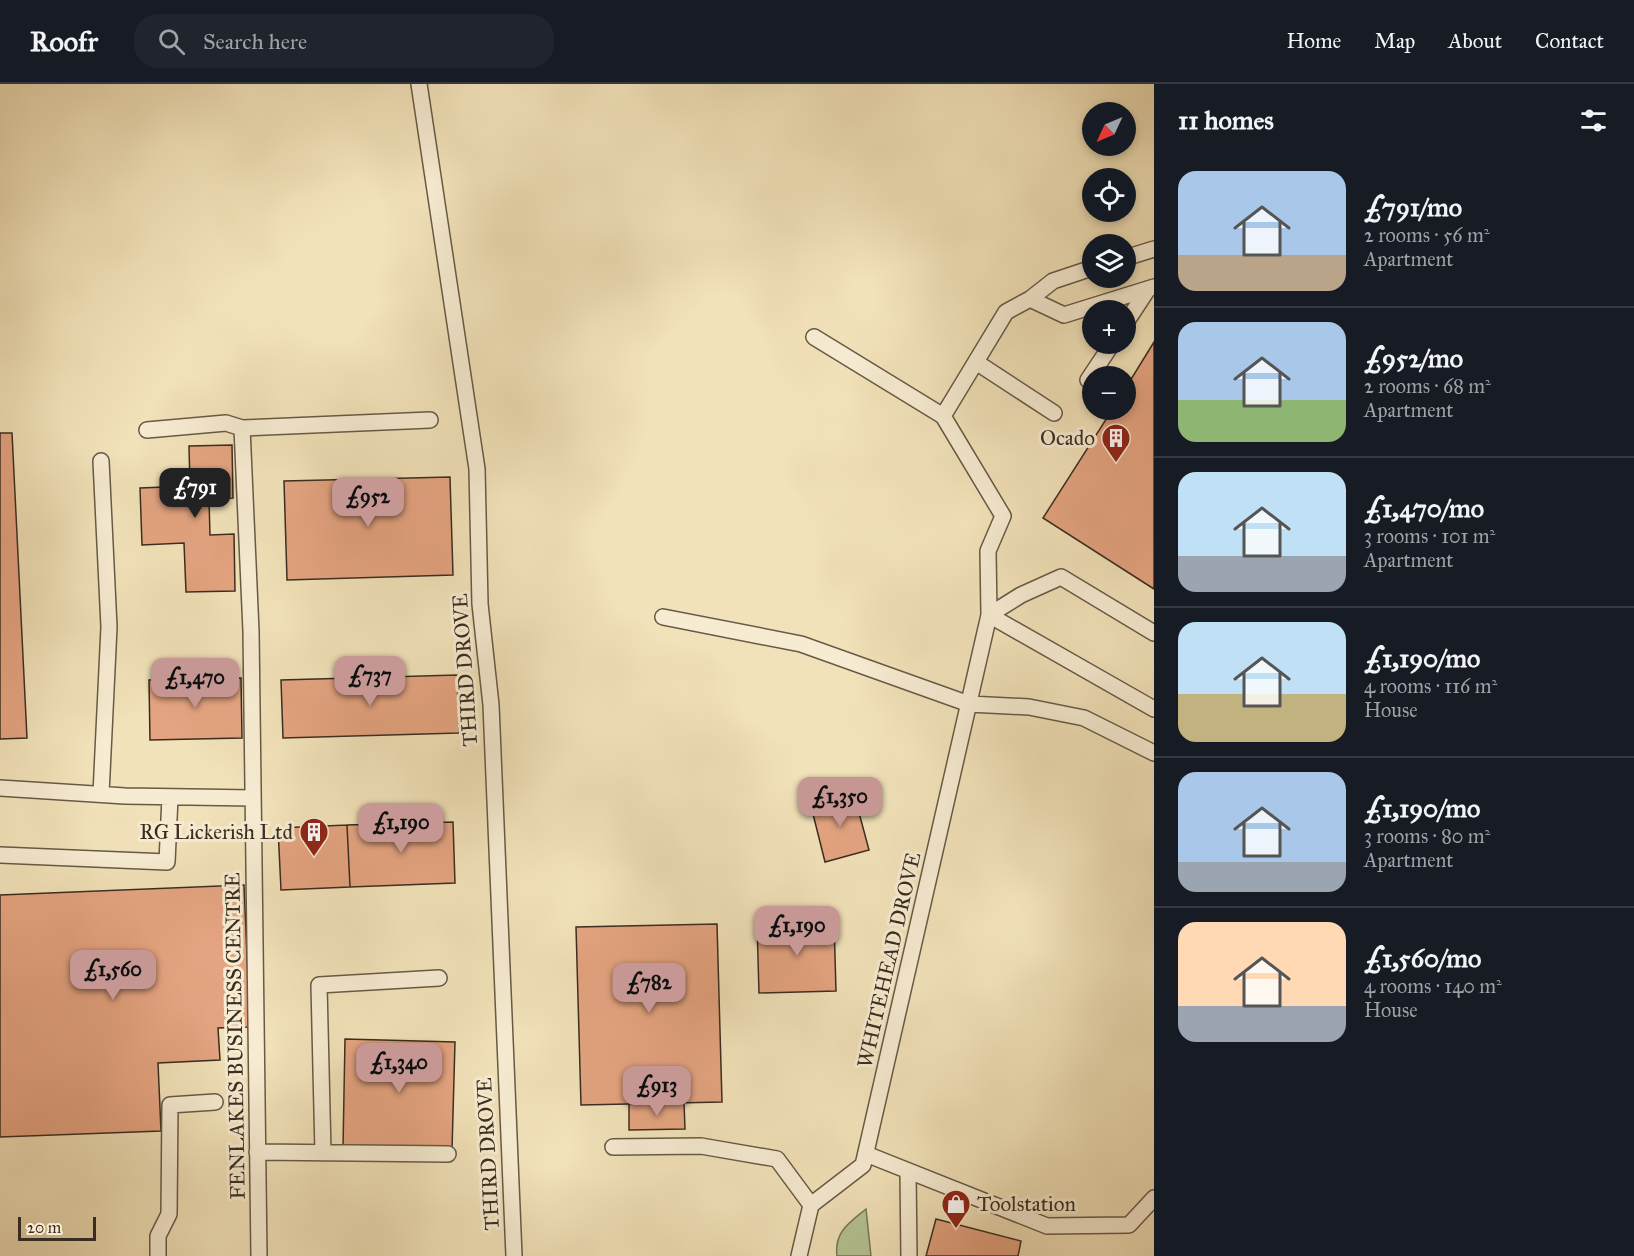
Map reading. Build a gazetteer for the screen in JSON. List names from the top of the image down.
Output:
{
  "streets": {
    "lane": ["THIRD DROVE", "WHITEHEAD DROVE", "FENLAKES BUSINESS CENTRE"]
  },
  "places": {
    "building": ["Ocado", "RG Lickerish Ltd"],
    "shop": ["Toolstation"]
  },
  "scale_bar": "20 m",
  "north": "bottom left",
  "page": {
    "header": "Roofr",
    "search": "Search here",
    "nav": [
      "Home",
      "Map",
      "About",
      "Contact"
    ],
    "heading": "11 homes",
    "map_buttons": ["+", "−"],
    "list": [
      {
        "name": "£791/mo",
        "note": "2 rooms · 56 m² · Apartment"
      },
      {
        "name": "£952/mo",
        "note": "2 rooms · 68 m² · Apartment"
      },
      {
        "name": "£1,470/mo",
        "note": "3 rooms · 101 m² · Apartment"
      },
      {
        "name": "£1,190/mo",
        "note": "4 rooms · 116 m² · House"
      },
      {
        "name": "£1,190/mo",
        "note": "3 rooms · 80 m² · Apartment"
      },
      {
        "name": "£1,560/mo",
        "note": "4 rooms · 140 m² · House"
      }
    ],
    "price": [
      "£791",
      "£952",
      "£737",
      "£1,470",
      "£1,350",
      "£1,190",
      "£1,190",
      "£1,560",
      "£782",
      "£1,340",
      "£913"
    ],
    "scale": "20 m"
  }
}
